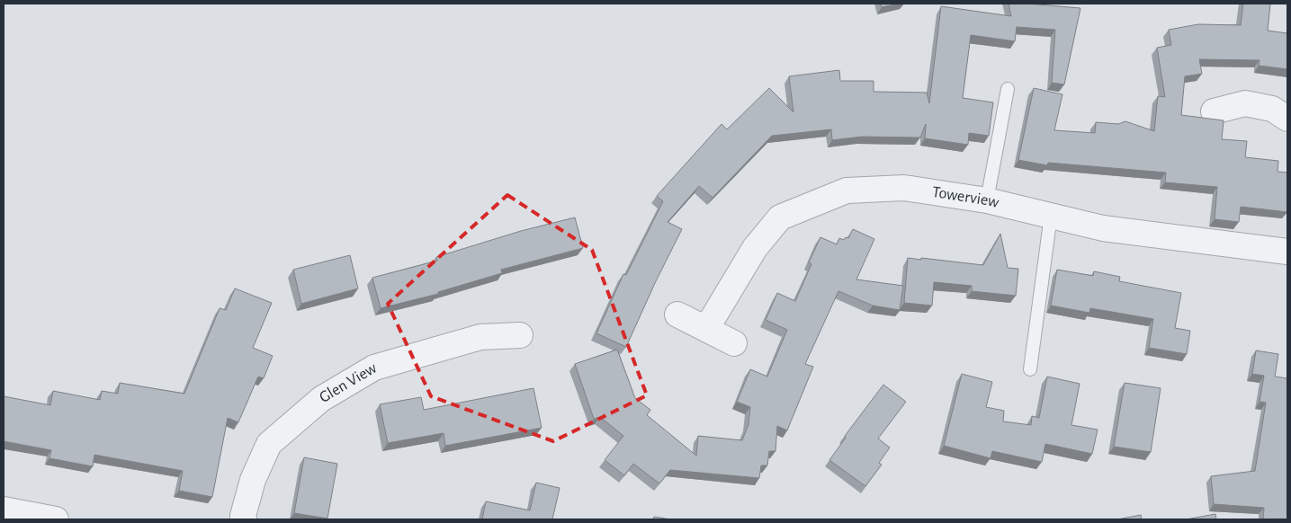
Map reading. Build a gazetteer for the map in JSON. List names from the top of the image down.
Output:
{
  "streets": {
    "street": ["Towerview", "Glen View"]
  }
}
